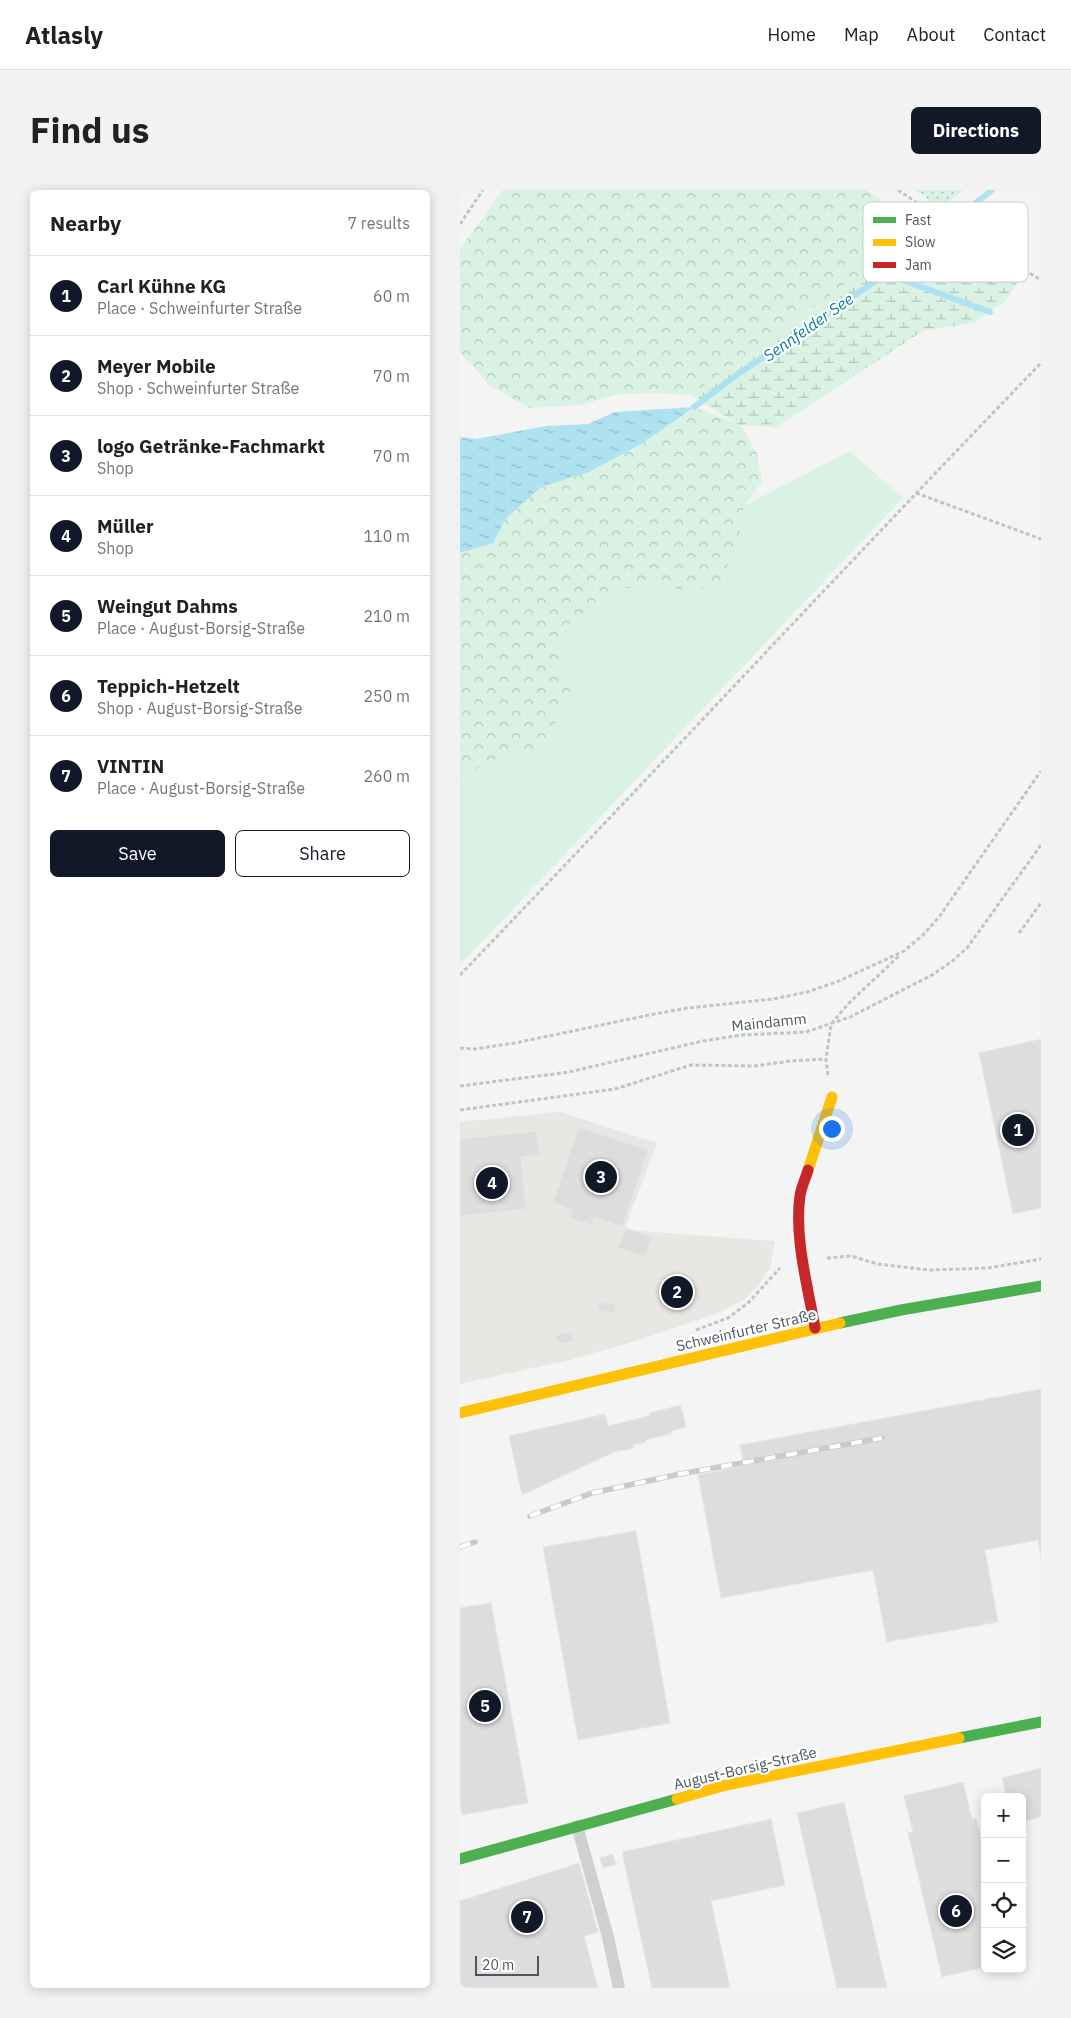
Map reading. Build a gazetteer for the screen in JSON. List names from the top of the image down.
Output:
{
  "streets": {
    "street": ["Schweinfurter Straße", "August-Borsig-Straße"],
    "path": ["Maindamm"]
  },
  "water": ["Sennfelder See"],
  "legend": ["Fast", "Slow", "Jam"],
  "scale_bar": "20 m",
  "page": {
    "header": "Atlasly",
    "nav": [
      "Home",
      "Map",
      "About",
      "Contact"
    ],
    "title": "Find us",
    "buttons": [
      "Directions",
      ["Save", "Share"]
    ],
    "heading": ["Nearby", "7 results"],
    "list": [
      {
        "mark": "1",
        "name": "Carl Kühne KG",
        "note": "Place · Schweinfurter Straße",
        "value": "60 m"
      },
      {
        "mark": "2",
        "name": "Meyer Mobile",
        "note": "Shop · Schweinfurter Straße",
        "value": "70 m"
      },
      {
        "mark": "3",
        "name": "logo Getränke-Fachmarkt",
        "note": "Shop",
        "value": "70 m"
      },
      {
        "mark": "4",
        "name": "Müller",
        "note": "Shop",
        "value": "110 m"
      },
      {
        "mark": "5",
        "name": "Weingut Dahms",
        "note": "Place · August-Borsig-Straße",
        "value": "210 m"
      },
      {
        "mark": "6",
        "name": "Teppich-Hetzelt",
        "note": "Shop · August-Borsig-Straße",
        "value": "250 m"
      },
      {
        "mark": "7",
        "name": "VINTIN",
        "note": "Place · August-Borsig-Straße",
        "value": "260 m"
      }
    ],
    "pins": [
      "1",
      "3",
      "4",
      "2",
      "5",
      "6",
      "7"
    ],
    "map_buttons": ["+", "−"],
    "scale": "20 m"
  }
}
